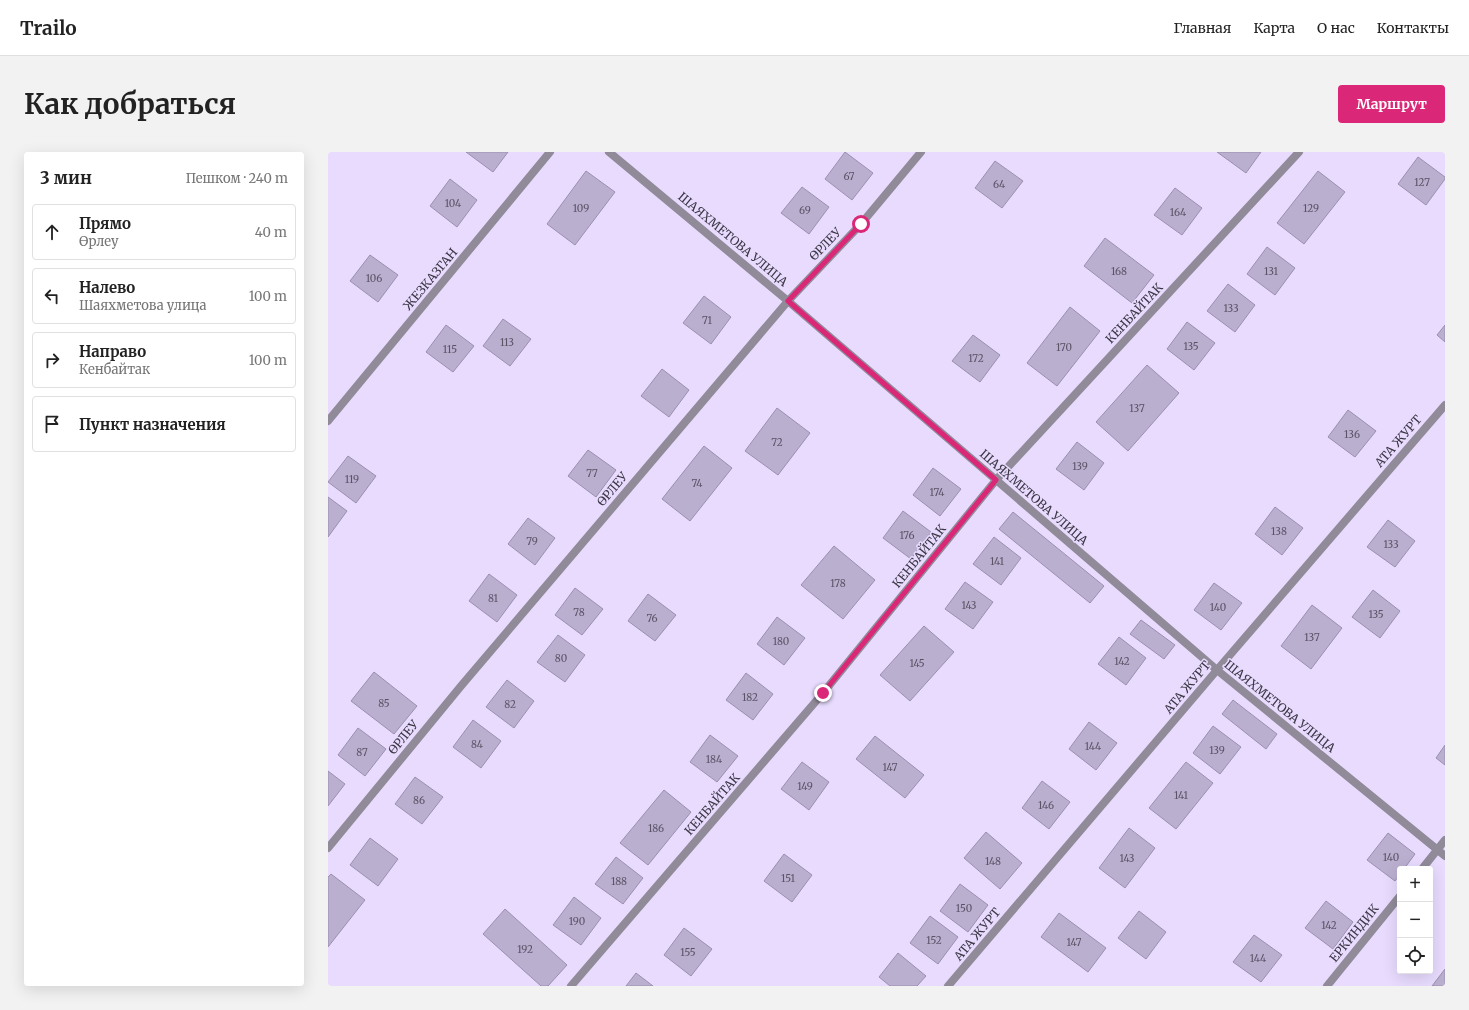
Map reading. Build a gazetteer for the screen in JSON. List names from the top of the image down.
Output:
{
  "streets": {
    "street": [
      "ШАЯХМЕТОВА УЛИЦА",
      "ӨРЛЕУ",
      "ЖЕЗКАЗГАН",
      "КЕНБАЙТАК",
      "АТА ЖУРТ",
      "ЕРКИНДИК"
    ]
  },
  "crossings": [
    ["ШАЯХМЕТОВА УЛИЦА", "ӨРЛЕУ"],
    ["ШАЯХМЕТОВА УЛИЦА", "КЕНБАЙТАК"],
    ["ШАЯХМЕТОВА УЛИЦА", "АТА ЖУРТ"]
  ],
  "house_numbers": [
    "67",
    "127",
    "64",
    "104",
    "109",
    "129",
    "69",
    "164",
    "168",
    "131",
    "106",
    "133",
    "71",
    "113",
    "135",
    "170",
    "115",
    "172",
    "137",
    "136",
    "72",
    "139",
    "77",
    "119",
    "74",
    "174",
    "138",
    "176",
    "79",
    "133",
    "141",
    "178",
    "81",
    "143",
    "140",
    "78",
    "135",
    "76",
    "137",
    "180",
    "80",
    "142",
    "145",
    "182",
    "85",
    "82",
    "84",
    "144",
    "139",
    "87",
    "184",
    "147",
    "149",
    "141",
    "86",
    "146",
    "186",
    "140",
    "143",
    "148",
    "151",
    "188",
    "150",
    "190",
    "142",
    "152",
    "147",
    "192",
    "155",
    "144"
  ],
  "page": {
    "header": "Trailo",
    "nav": [
      "Главная",
      "Карта",
      "О нас",
      "Контакты"
    ],
    "buttons": "Маршрут",
    "title": "Как добраться",
    "heading": ["3 мин", "Пешком · 240 m"],
    "list": [
      ["Прямо", "Өрлеу", "40 m"],
      ["Налево", "Шаяхметова улица", "100 m"],
      ["Направо", "Кенбайтак", "100 m"],
      "Пункт назначения"
    ],
    "map_buttons": ["+", "−"]
  }
}
